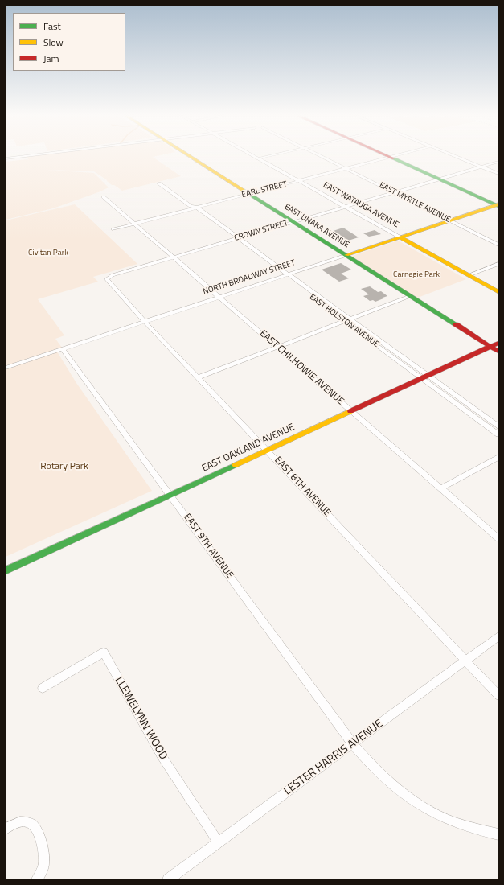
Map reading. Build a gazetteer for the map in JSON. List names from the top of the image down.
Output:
{
  "streets": {
    "main road": [
      "EAST WATAUGA AVENUE",
      "EAST UNAKA AVENUE",
      "NORTH BROADWAY STREET",
      "EAST OAKLAND AVENUE"
    ],
    "street": [
      "EARL STREET",
      "EAST MYRTLE AVENUE",
      "CROWN STREET",
      "EAST HOLSTON AVENUE",
      "EAST CHILHOWIE AVENUE",
      "EAST 8TH AVENUE",
      "EAST 9TH AVENUE",
      "LLEWELYNN WOOD",
      "LESTER HARRIS AVENUE"
    ]
  },
  "crossings": [
    ["EARL STREET", "EAST MYRTLE AVENUE"],
    ["EARL STREET", "EAST WATAUGA AVENUE"],
    ["EARL STREET", "EAST UNAKA AVENUE"],
    ["EARL STREET", "EAST HOLSTON AVENUE"],
    ["EARL STREET", "EAST CHILHOWIE AVENUE"],
    ["EAST MYRTLE AVENUE", "CROWN STREET"],
    ["EAST MYRTLE AVENUE", "NORTH BROADWAY STREET"],
    ["EAST WATAUGA AVENUE", "CROWN STREET"],
    ["EAST WATAUGA AVENUE", "NORTH BROADWAY STREET"],
    ["EAST UNAKA AVENUE", "CROWN STREET"],
    ["EAST UNAKA AVENUE", "NORTH BROADWAY STREET"],
    ["EAST UNAKA AVENUE", "EAST OAKLAND AVENUE"],
    ["CROWN STREET", "EAST HOLSTON AVENUE"],
    ["CROWN STREET", "EAST CHILHOWIE AVENUE"],
    ["CROWN STREET", "EAST 8TH AVENUE"],
    ["NORTH BROADWAY STREET", "EAST HOLSTON AVENUE"],
    ["NORTH BROADWAY STREET", "EAST CHILHOWIE AVENUE"],
    ["NORTH BROADWAY STREET", "EAST 8TH AVENUE"],
    ["NORTH BROADWAY STREET", "EAST 9TH AVENUE"],
    ["EAST HOLSTON AVENUE", "EAST OAKLAND AVENUE"],
    ["EAST CHILHOWIE AVENUE", "EAST OAKLAND AVENUE"],
    ["EAST OAKLAND AVENUE", "EAST 8TH AVENUE"],
    ["EAST OAKLAND AVENUE", "EAST 9TH AVENUE"],
    ["EAST 8TH AVENUE", "LESTER HARRIS AVENUE"],
    ["EAST 9TH AVENUE", "LESTER HARRIS AVENUE"],
    ["LLEWELYNN WOOD", "LESTER HARRIS AVENUE"]
  ],
  "parks": ["Civitan Park", "Carnegie Park", "Rotary Park"],
  "legend": ["Fast", "Slow", "Jam"]
}
